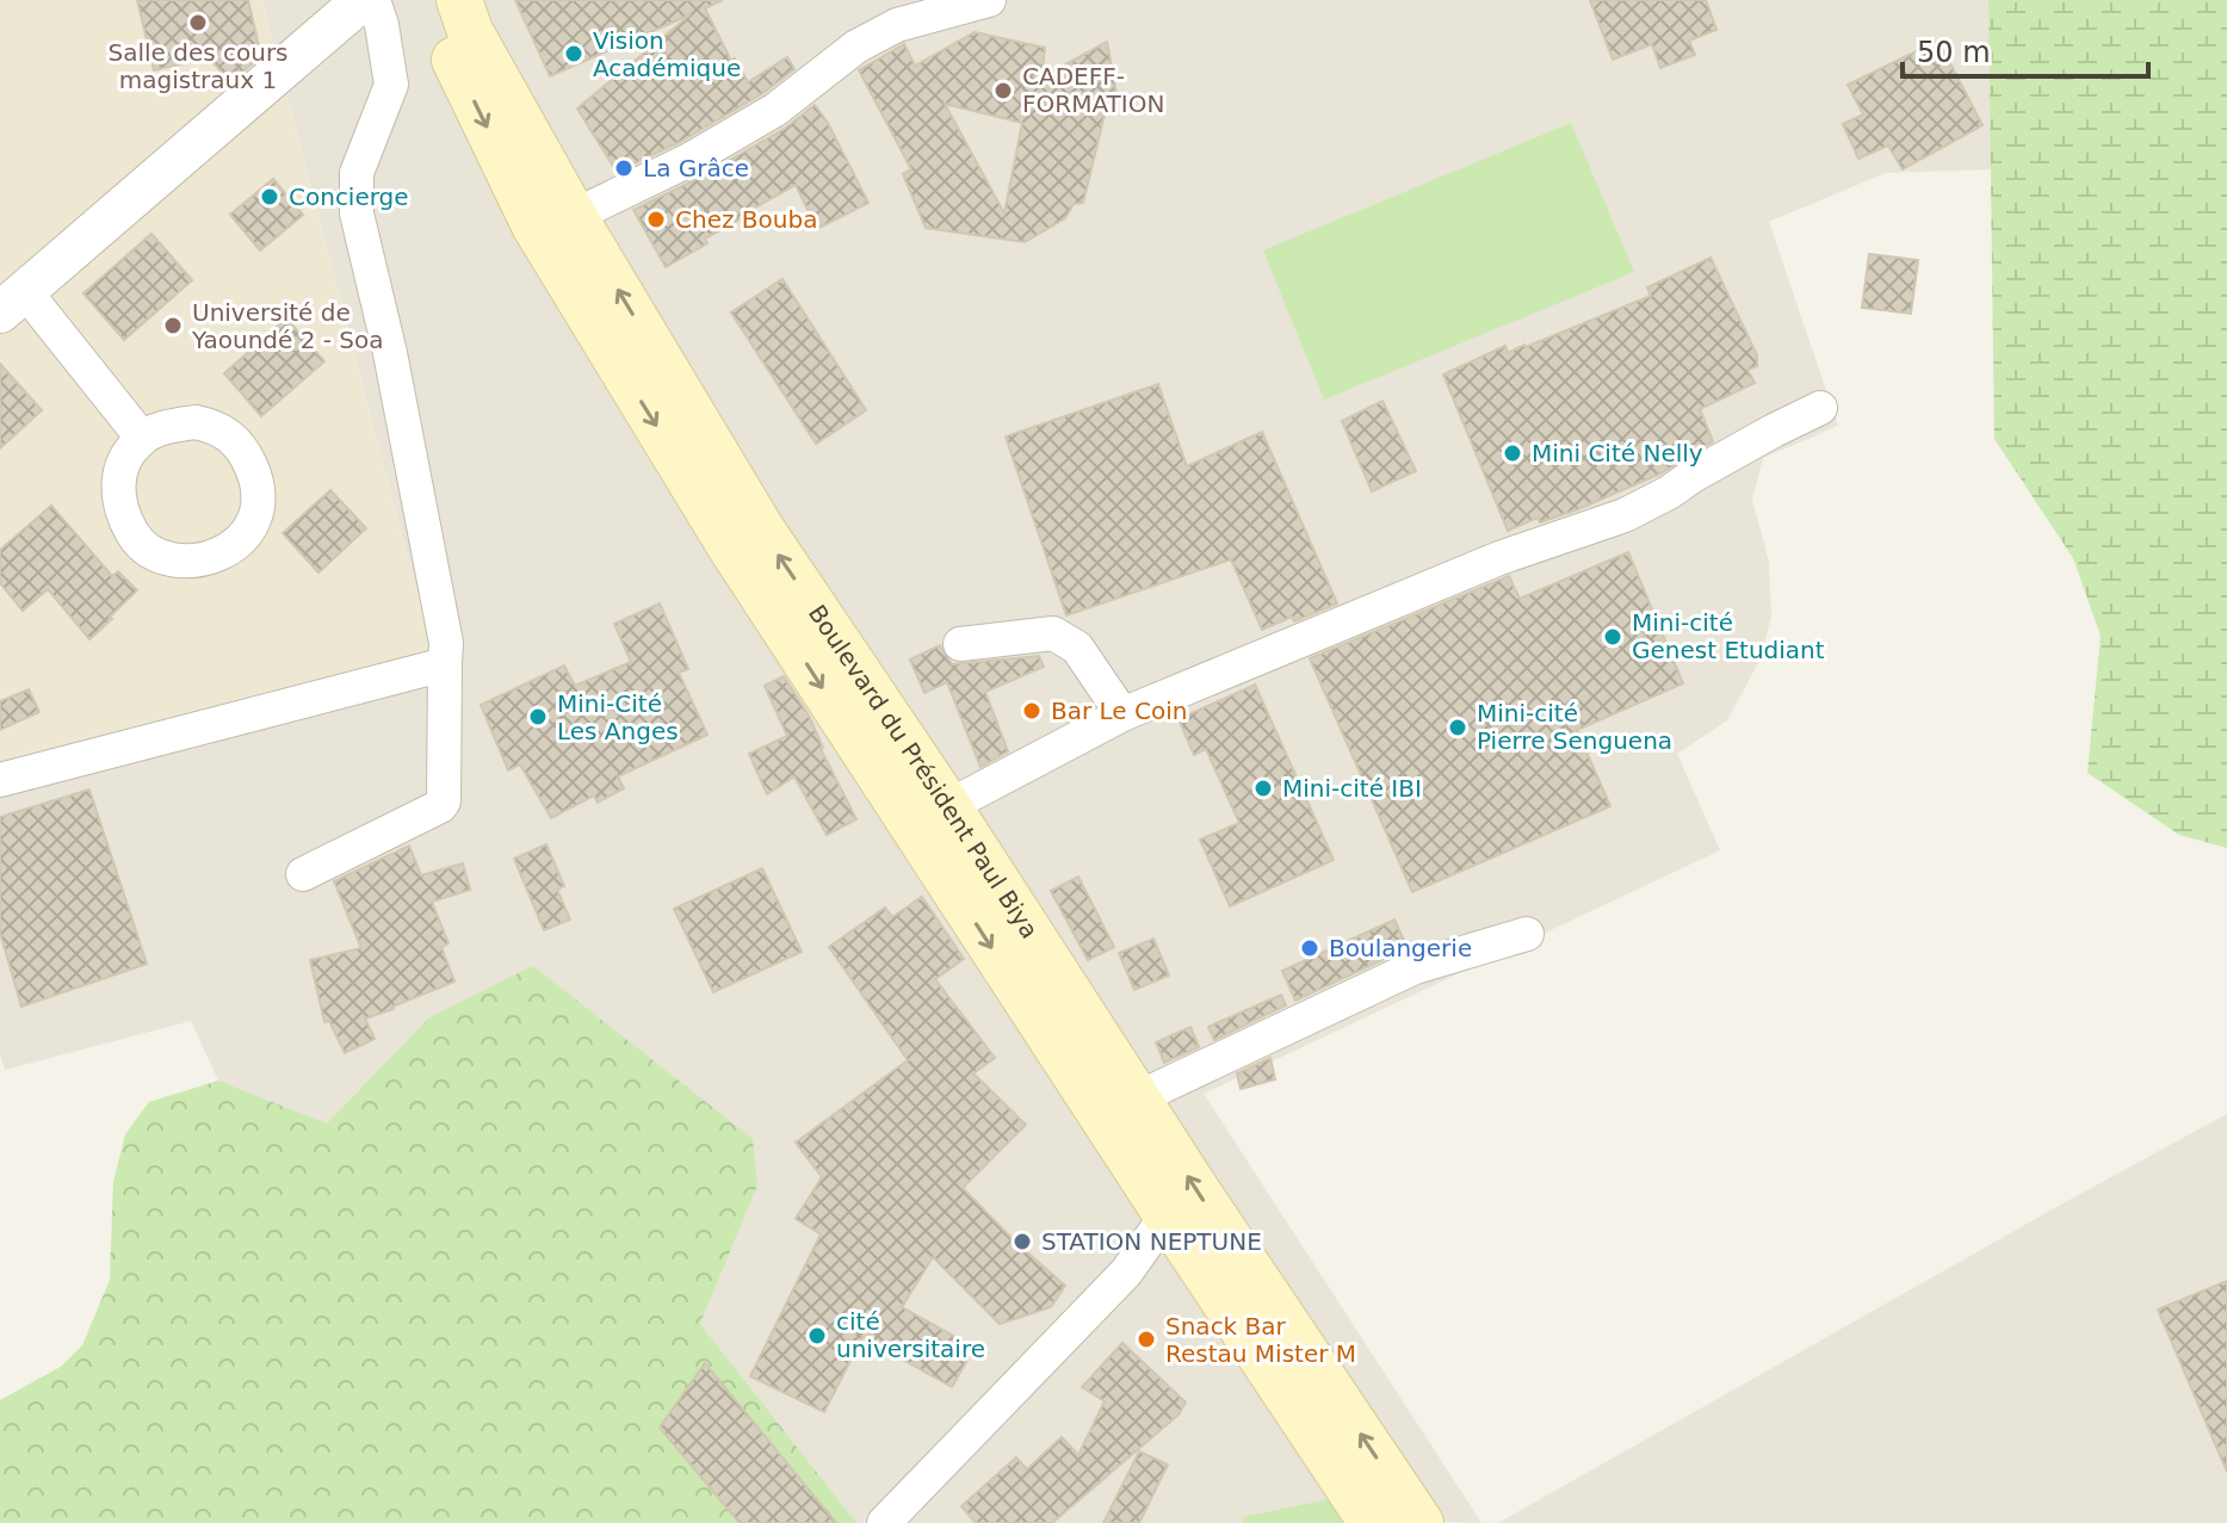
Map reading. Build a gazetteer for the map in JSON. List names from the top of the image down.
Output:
{
  "streets": {
    "main road": ["Boulevard du Président Paul Biya"]
  },
  "places": [
    "Salle des cours magistraux 1",
    "Vision Académique",
    "CADEFF- FORMATION",
    "La Grâce",
    "Concierge",
    "Chez Bouba",
    "Université de Yaoundé 2 - Soa",
    "Mini Cité Nelly",
    "Mini-cité Genest Etudiant",
    "Bar Le Coin",
    "Mini-Cité Les Anges",
    "Mini-cité Pierre Senguena",
    "Mini-cité IBI",
    "Boulangerie",
    "STATION NEPTUNE",
    "cité universitaire",
    "Snack Bar Restau Mister M"
  ],
  "scale_bar": "50 m"
}
